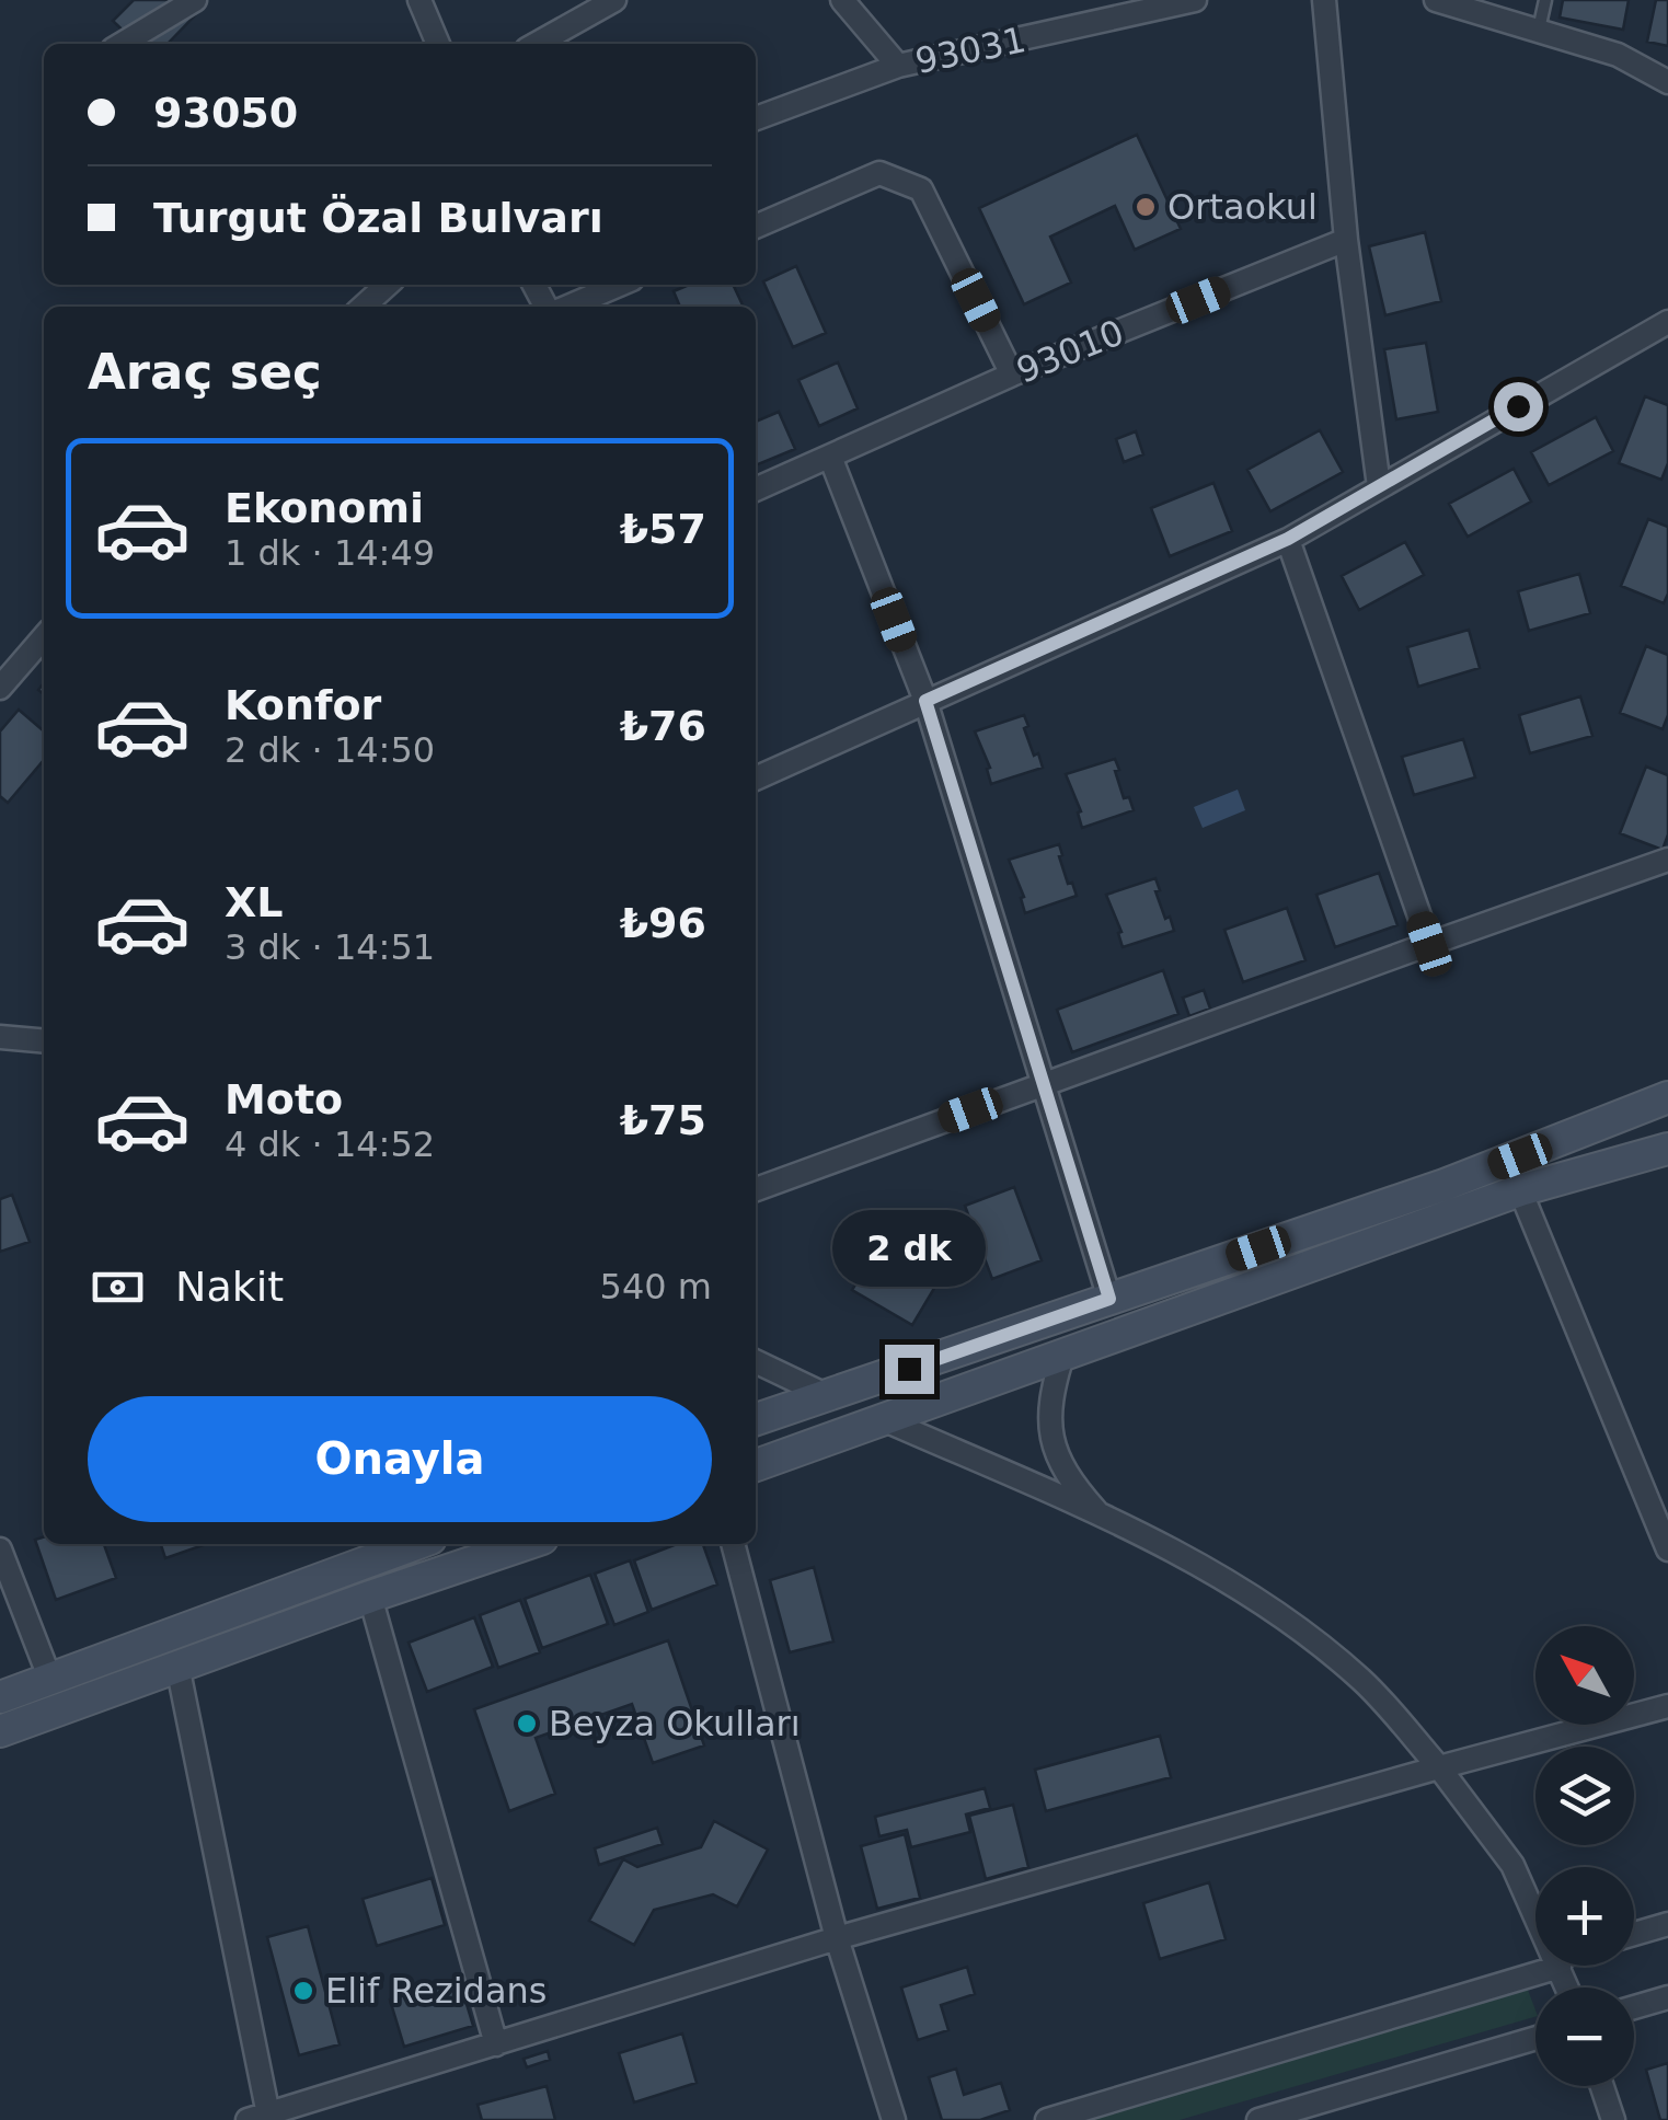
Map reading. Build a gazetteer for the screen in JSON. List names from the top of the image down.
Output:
{
  "streets": {
    "street": ["93031", "93010"]
  },
  "places": ["Ortaokul", "Beyza Okulları", "Elif Rezidans"],
  "north": "top left",
  "page": {
    "banner": ["93050", "Turgut Özal Bulvarı"],
    "heading": "Araç seç",
    "list": [
      {
        "name": "Ekonomi",
        "note": "1 dk · 14:49",
        "value": "₺57"
      },
      {
        "name": "Konfor",
        "note": "2 dk · 14:50",
        "value": "₺76"
      },
      {
        "name": "XL",
        "note": "3 dk · 14:51",
        "value": "₺96"
      },
      {
        "name": "Moto",
        "note": "4 dk · 14:52",
        "value": "₺75"
      }
    ],
    "bubble": "2 dk",
    "pay": ["Nakit", "540 m"],
    "buttons": "Onayla",
    "map_buttons": ["+", "−"]
  }
}
